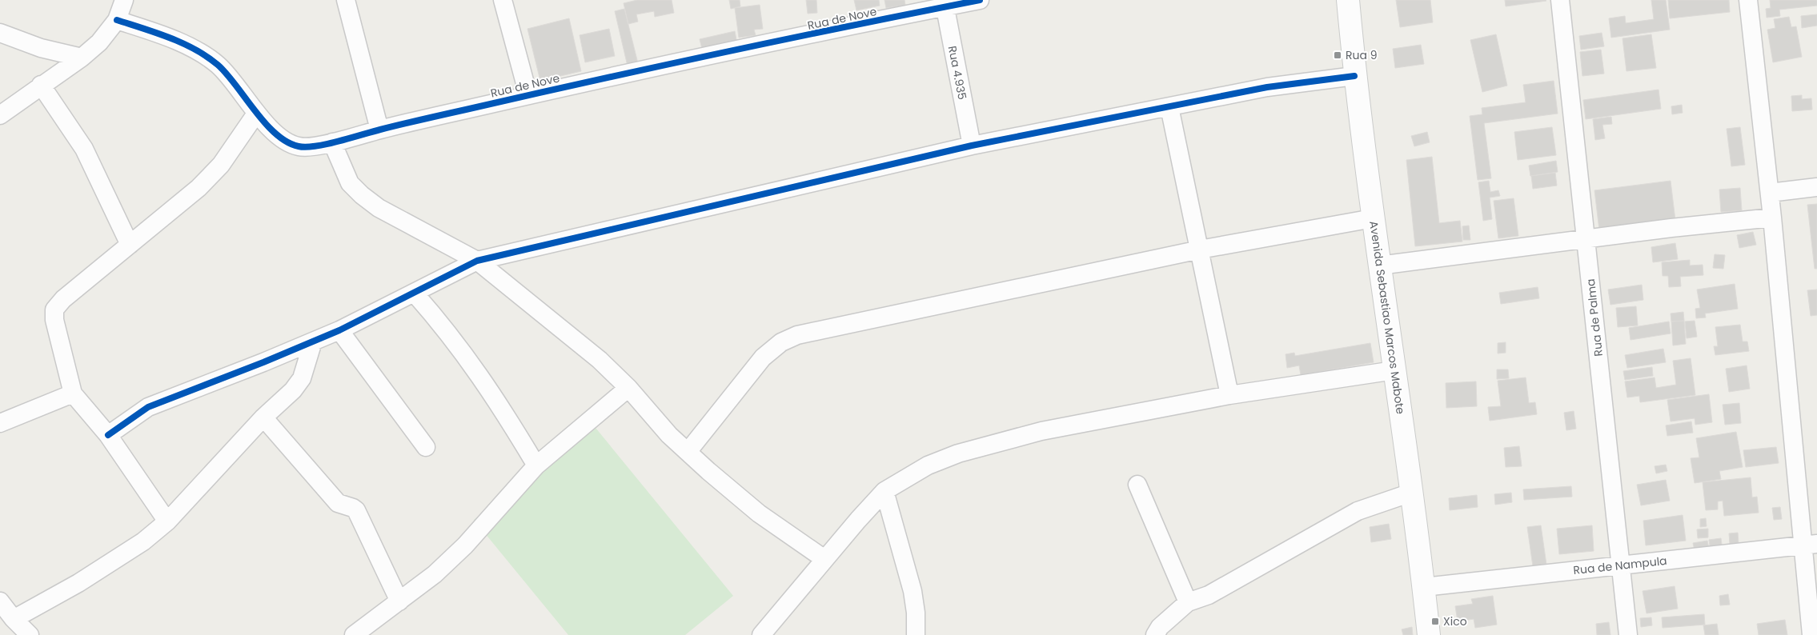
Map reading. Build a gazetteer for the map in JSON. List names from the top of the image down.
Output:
{
  "streets": {
    "main road": ["Avenida Sebastiao Marcos Mabote"],
    "street": [
      "Rua de Nove",
      "Rua 4.935",
      "Rua de Palma",
      "Rua de Nampula"
    ]
  },
  "crossings": [
    ["Rua de Nove", "Rua 4.935"],
    ["Avenida Sebastiao Marcos Mabote", "Rua de Nampula"],
    ["Rua de Palma", "Rua de Nampula"]
  ],
  "places": {
    "transit": ["Rua 9", "Xico"]
  }
}
